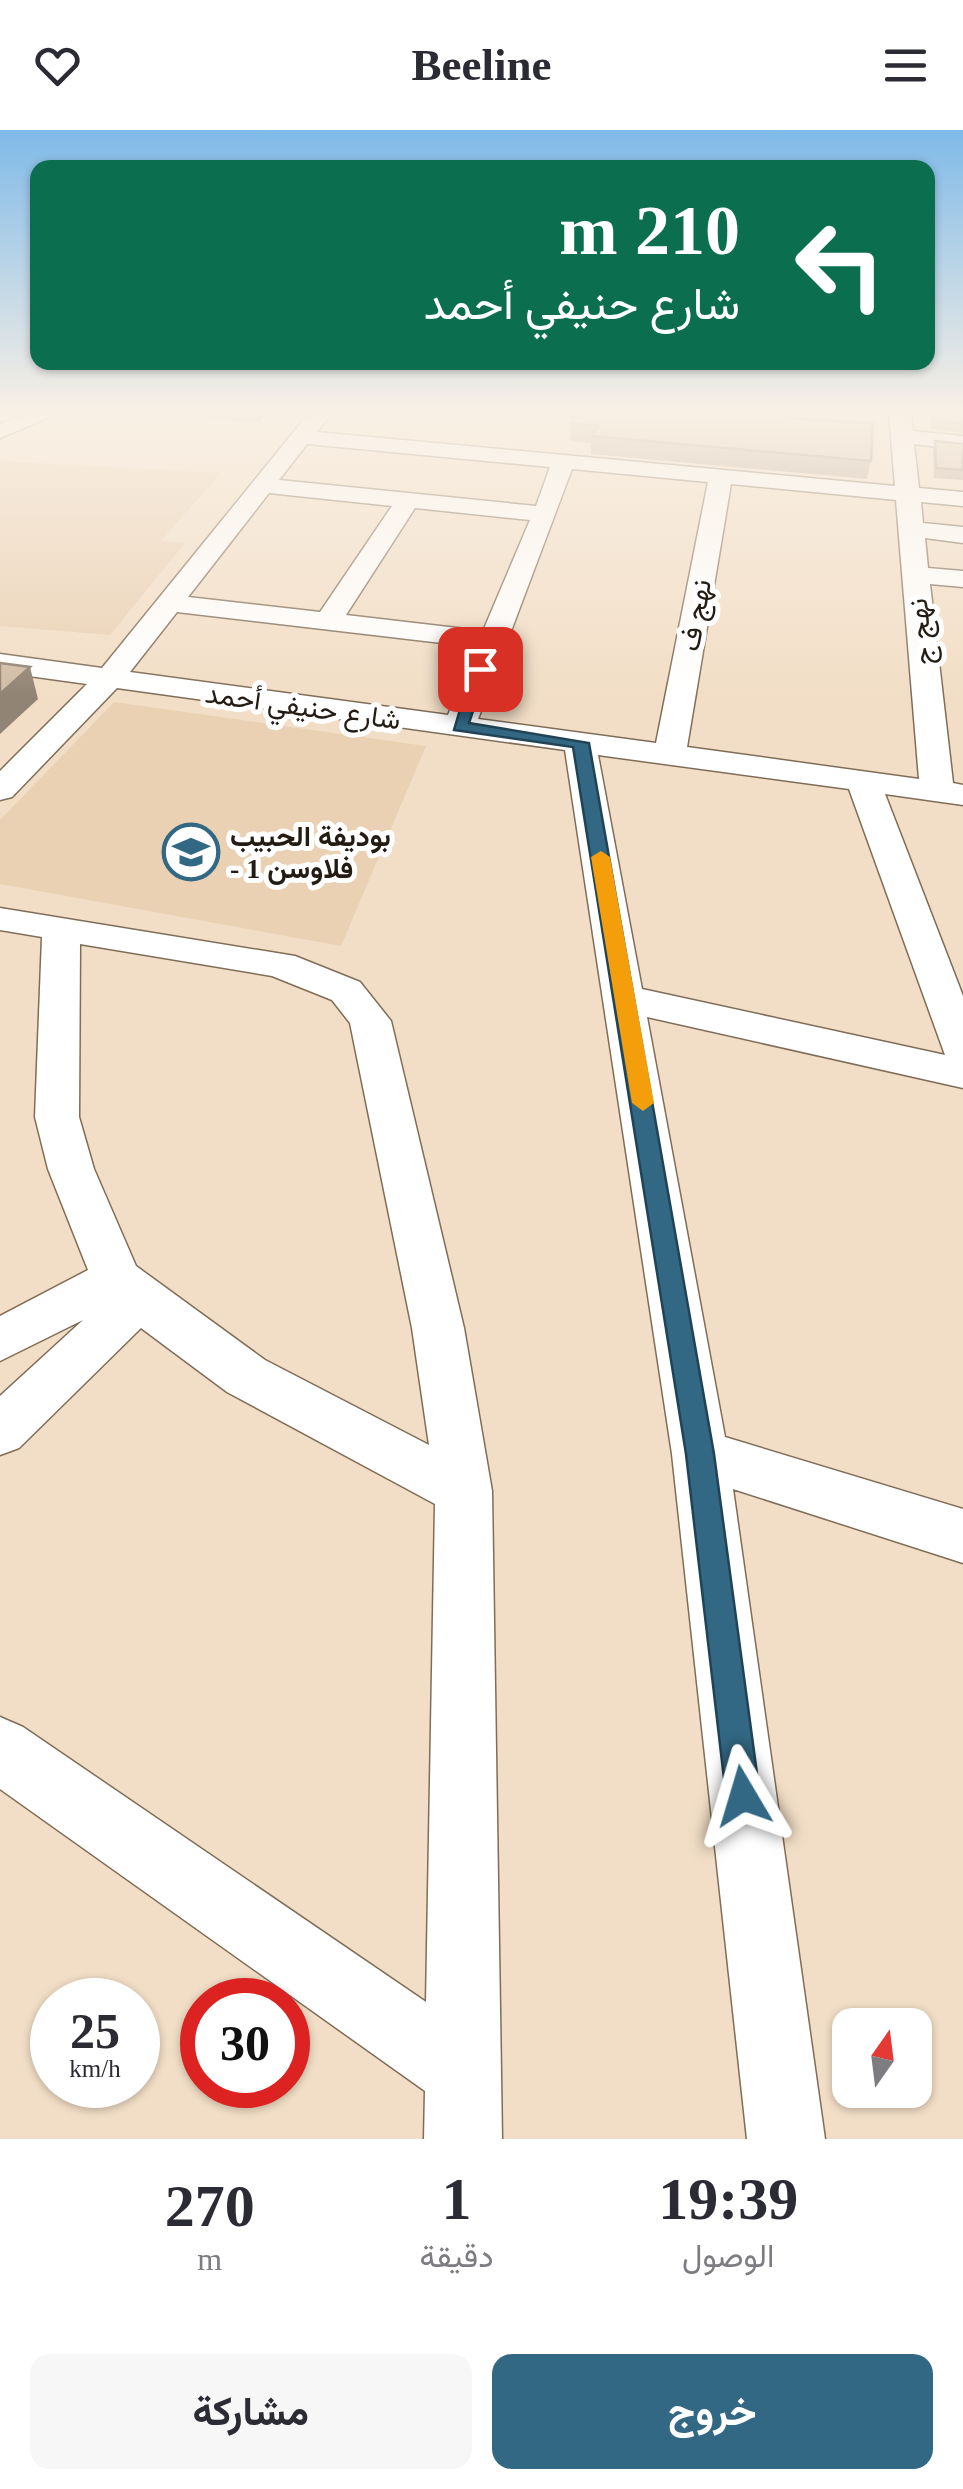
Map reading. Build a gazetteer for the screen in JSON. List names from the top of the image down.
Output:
{
  "streets": {
    "street": ["نهج ف", "نهج ج", "شارع حنيفي أحمد"]
  },
  "crossings": [
    ["نهج ف", "شارع حنيفي أحمد"],
    ["نهج ج", "شارع حنيفي أحمد"]
  ],
  "places": {
    "school or university": ["بوديفة الحبيب - فلاوسن 1"]
  },
  "north": "top",
  "page": {
    "header": "Beeline",
    "turn": ["210 m", "شارع حنيفي أحمد"],
    "speed": "25 km/h",
    "limit": "30",
    "eta": [
      "19:39",
      "الوصول",
      "1",
      "دقيقة",
      "270",
      "m"
    ],
    "buttons": ["خروج", "مشاركة"]
  }
}
